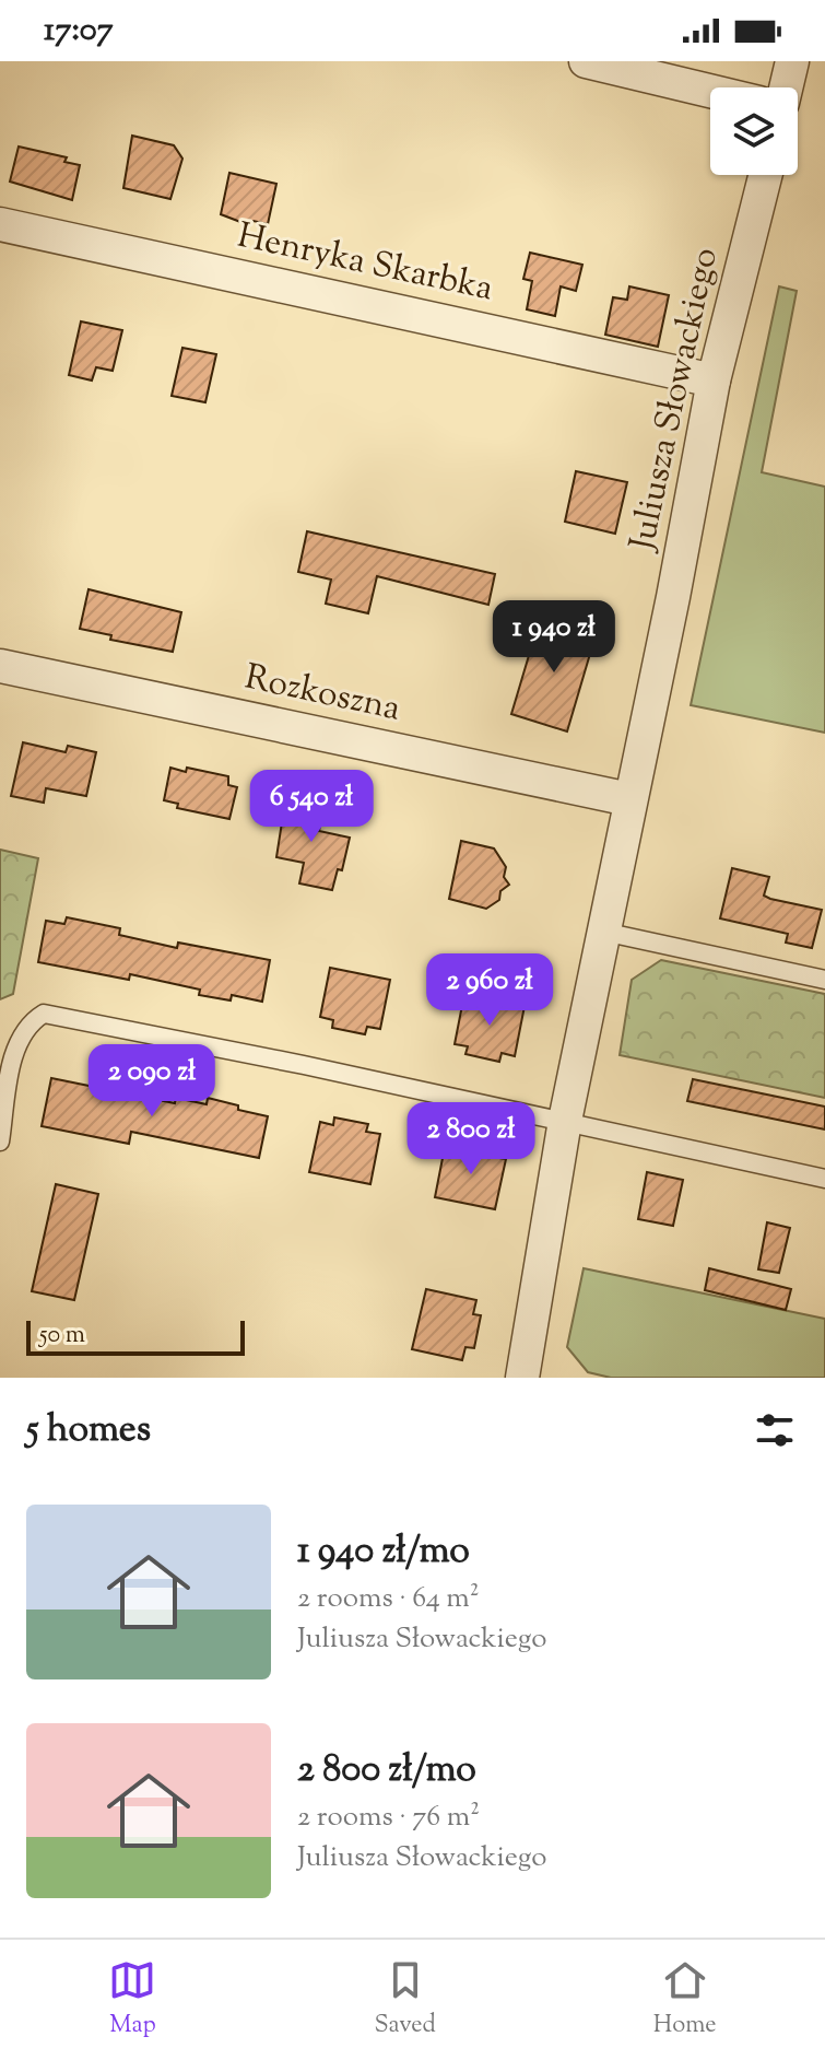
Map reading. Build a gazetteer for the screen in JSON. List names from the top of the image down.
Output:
{
  "streets": {
    "street": ["Henryka Skarbka", "Juliusza Słowackiego", "Rozkoszna"]
  },
  "crossings": [
    ["Henryka Skarbka", "Juliusza Słowackiego"],
    ["Juliusza Słowackiego", "Rozkoszna"]
  ],
  "scale_bar": "50 m",
  "page": {
    "status": "17:07",
    "price": [
      "1 940 zł",
      "6 540 zł",
      "2 960 zł",
      "2 090 zł",
      "2 800 zł"
    ],
    "scale": "50 m",
    "heading": "5 homes",
    "list": [
      {
        "name": "1 940 zł/mo",
        "note": "2 rooms · 64 m² · Juliusza Słowackiego"
      },
      {
        "name": "2 800 zł/mo",
        "note": "2 rooms · 76 m² · Juliusza Słowackiego"
      }
    ],
    "tabs": ["Map", "Saved", "Home"]
  }
}
